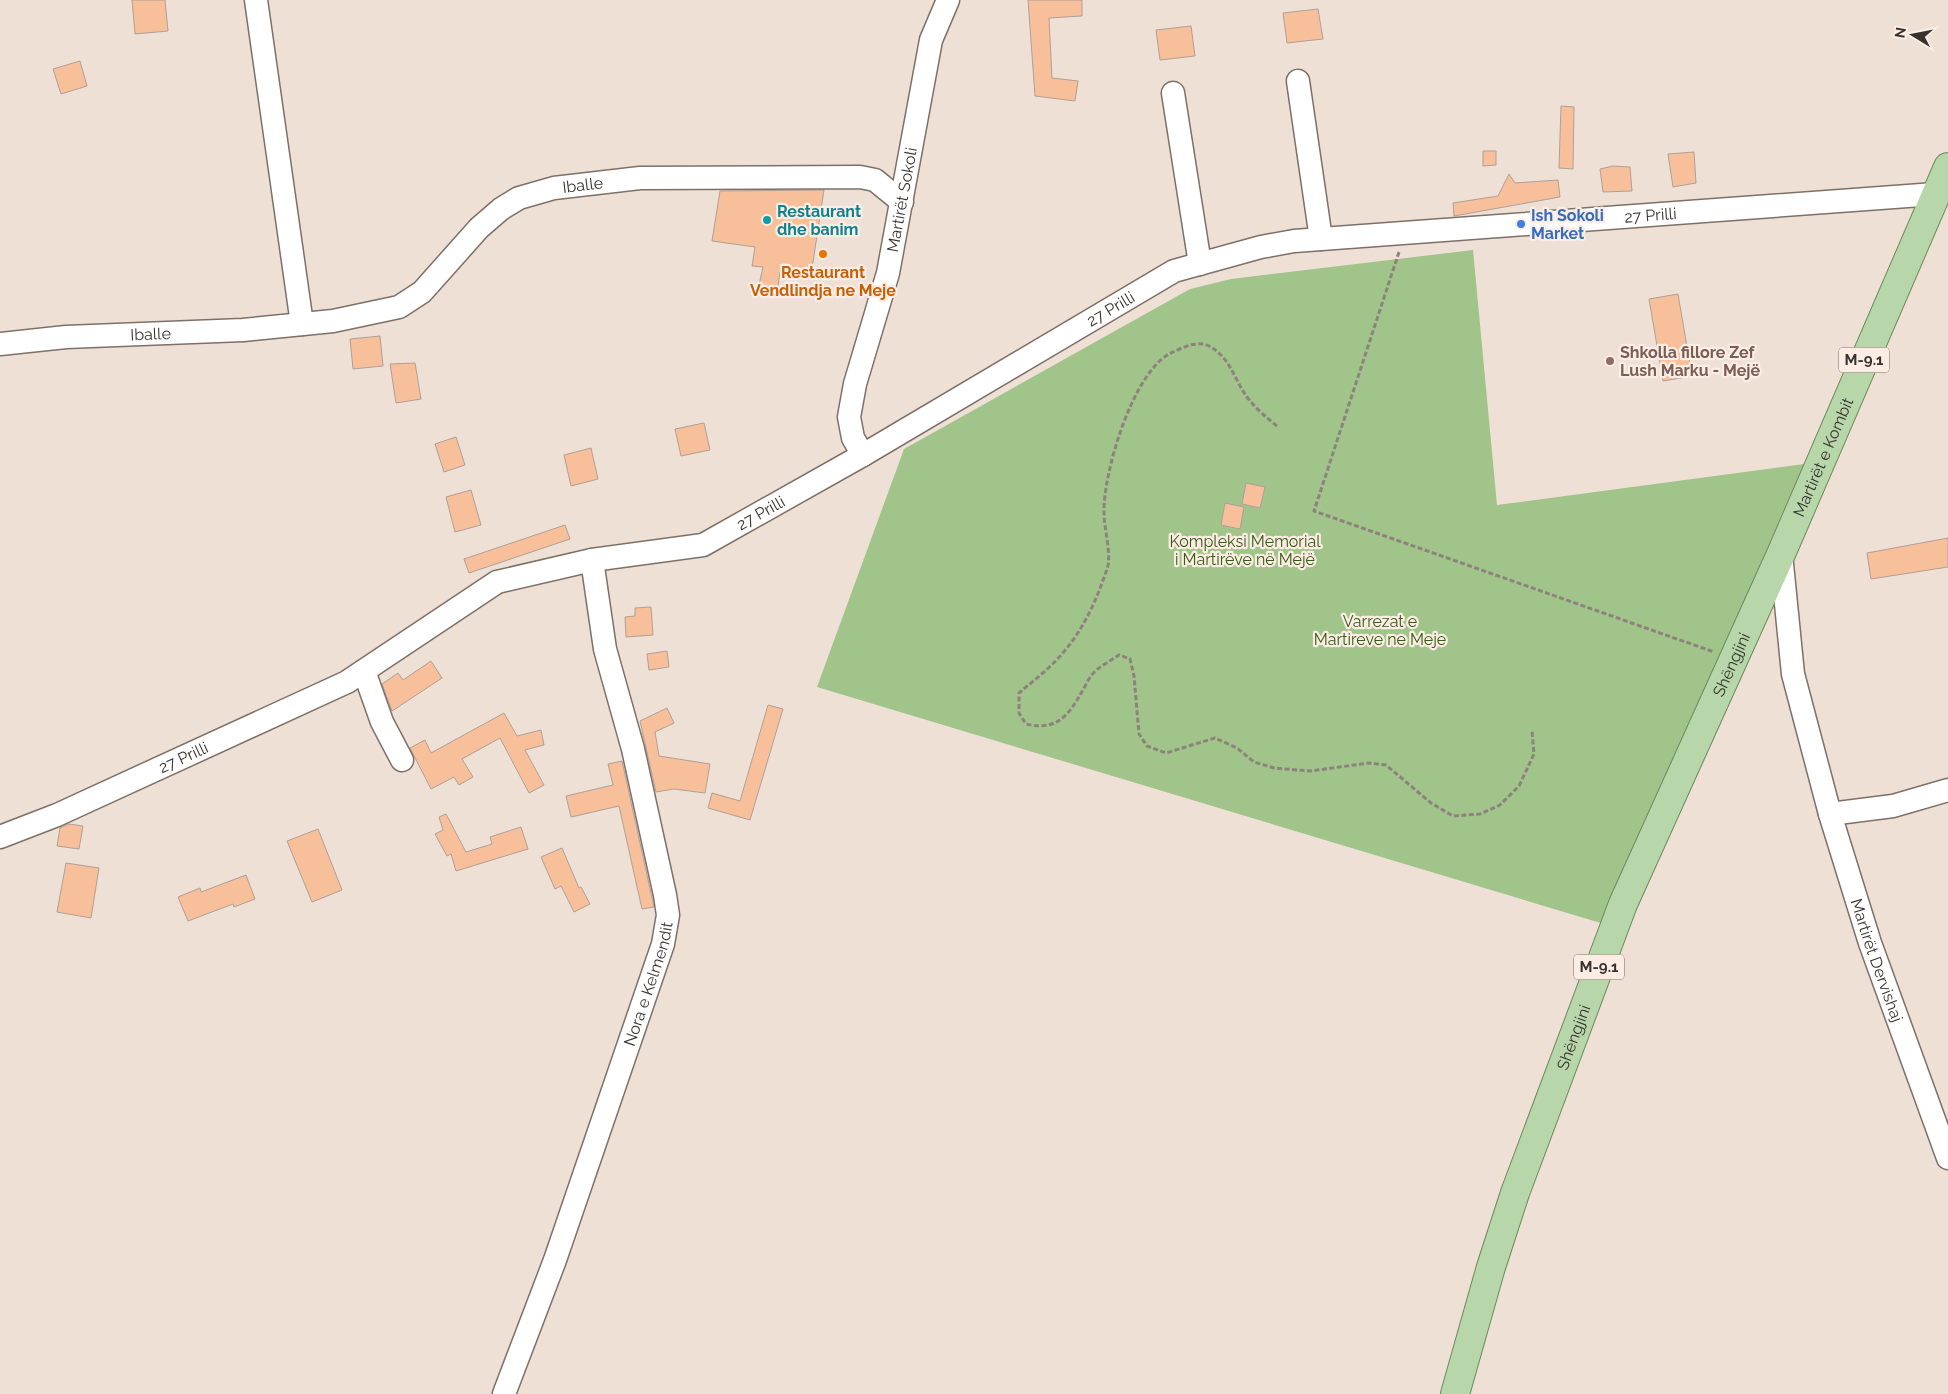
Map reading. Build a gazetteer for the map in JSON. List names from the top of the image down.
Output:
{
  "streets": {
    "main road": ["M-9.1", "Martirët e Kombit", "Shëngjini"],
    "street": [
      "Iballe",
      "Martirët Sokoli",
      "27 Prilli",
      "Martirët Dervishaj",
      "Nora e Kelmendit"
    ]
  },
  "crossings": [
    ["Iballe", "Martirët Sokoli"],
    ["Martirët Sokoli", "27 Prilli"],
    ["27 Prilli", "Martirët e Kombit"],
    ["27 Prilli", "Nora e Kelmendit"],
    ["Martirët e Kombit", "Shëngjini"],
    ["Martirët e Kombit", "Martirët Dervishaj"],
    ["Shëngjini", "Martirët Dervishaj"]
  ],
  "parks": ["Kompleksi Memorial i Martirëve në Mejë", "Varrezat e Martireve ne Meje"],
  "places": [
    "Restaurant dhe banim",
    "Ish Sokoli Market",
    "Restaurant Vendlindja ne Meje",
    "Shkolla fillore Zef Lush Marku - Mejë"
  ],
  "north": "left"
}
